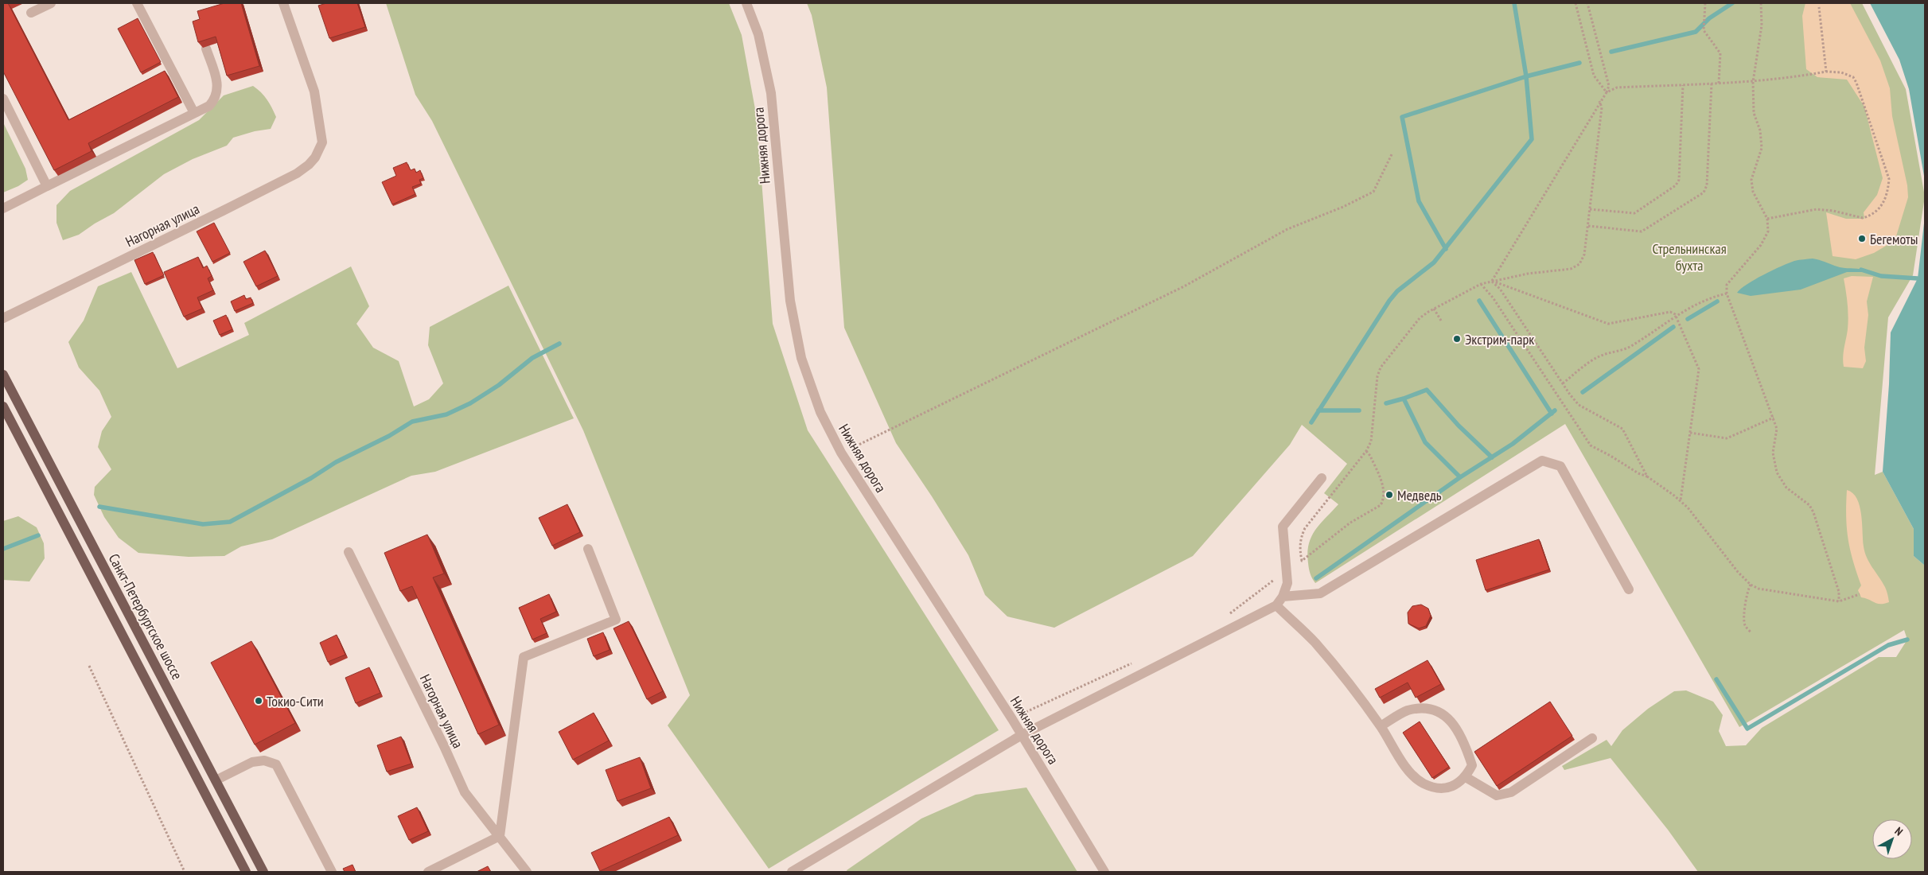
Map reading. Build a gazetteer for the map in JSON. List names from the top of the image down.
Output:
{
  "streets": {
    "main road": ["Санкт-Петербургское шоссе"],
    "street": ["Нижняя дорога", "Нагорная улица"]
  },
  "parks": ["Стрельнинская бухта"],
  "places": [
    "Бегемоты",
    "Экстрим-парк",
    "Медведь",
    "Токио-Сити"
  ],
  "north": "top right"
}
